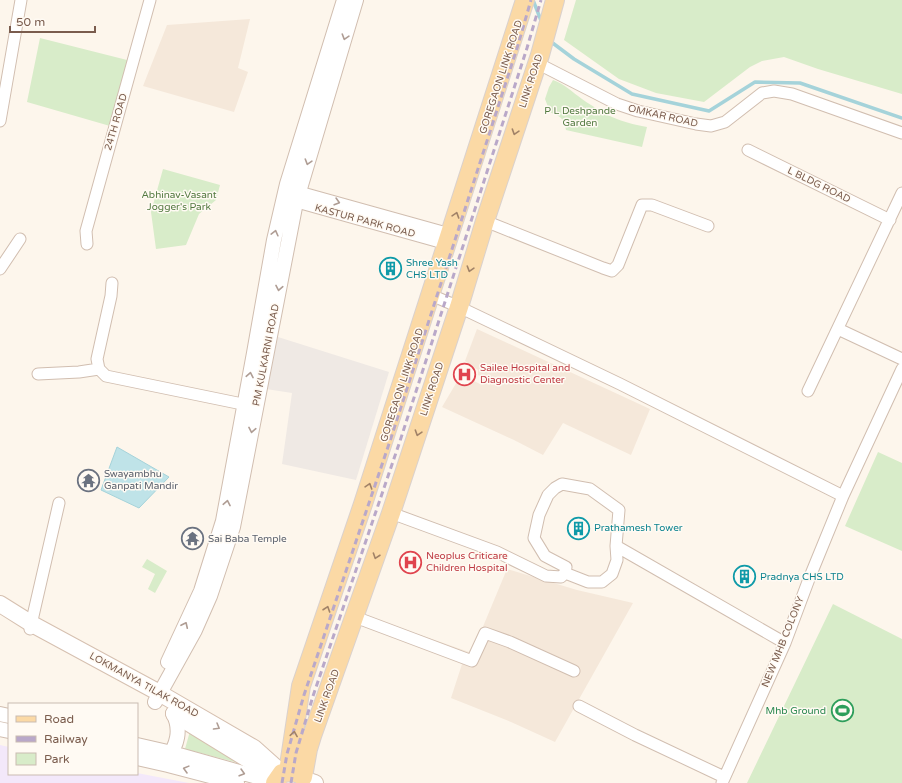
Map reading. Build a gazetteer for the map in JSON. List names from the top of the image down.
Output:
{
  "streets": {
    "main road": ["GOREGAON LINK ROAD", "LINK ROAD", "LOKMANYA TILAK ROAD"],
    "street": [
      "OMKAR ROAD",
      "24TH ROAD",
      "L BLDG ROAD",
      "KASTUR PARK ROAD",
      "PM KULKARNI ROAD",
      "NEW MHB COLONY"
    ]
  },
  "crossings": [
    ["GOREGAON LINK ROAD", "LINK ROAD"],
    ["GOREGAON LINK ROAD", "KASTUR PARK ROAD"],
    ["GOREGAON LINK ROAD", "LOKMANYA TILAK ROAD"],
    ["LINK ROAD", "OMKAR ROAD"],
    ["LINK ROAD", "LOKMANYA TILAK ROAD"],
    ["KASTUR PARK ROAD", "PM KULKARNI ROAD"],
    ["PM KULKARNI ROAD", "LOKMANYA TILAK ROAD"]
  ],
  "one_way": ["GOREGAON LINK ROAD", "LINK ROAD"],
  "parks": ["P L Deshpande Garden", "Abhinav-Vasant Jogger's Park"],
  "places": {
    "building": ["Shree Yash CHS LTD", "Prathamesh Tower", "Pradnya CHS LTD"],
    "hospital": ["Sailee Hospital and Diagnostic Center", "Neoplus Criticare Children Hospital"],
    "temple": ["Swayambhu Ganpati Mandir", "Sai Baba Temple"],
    "sports": ["Mhb Ground"]
  },
  "legend": ["Road", "Railway", "Park"],
  "scale_bar": "50 m"
}
